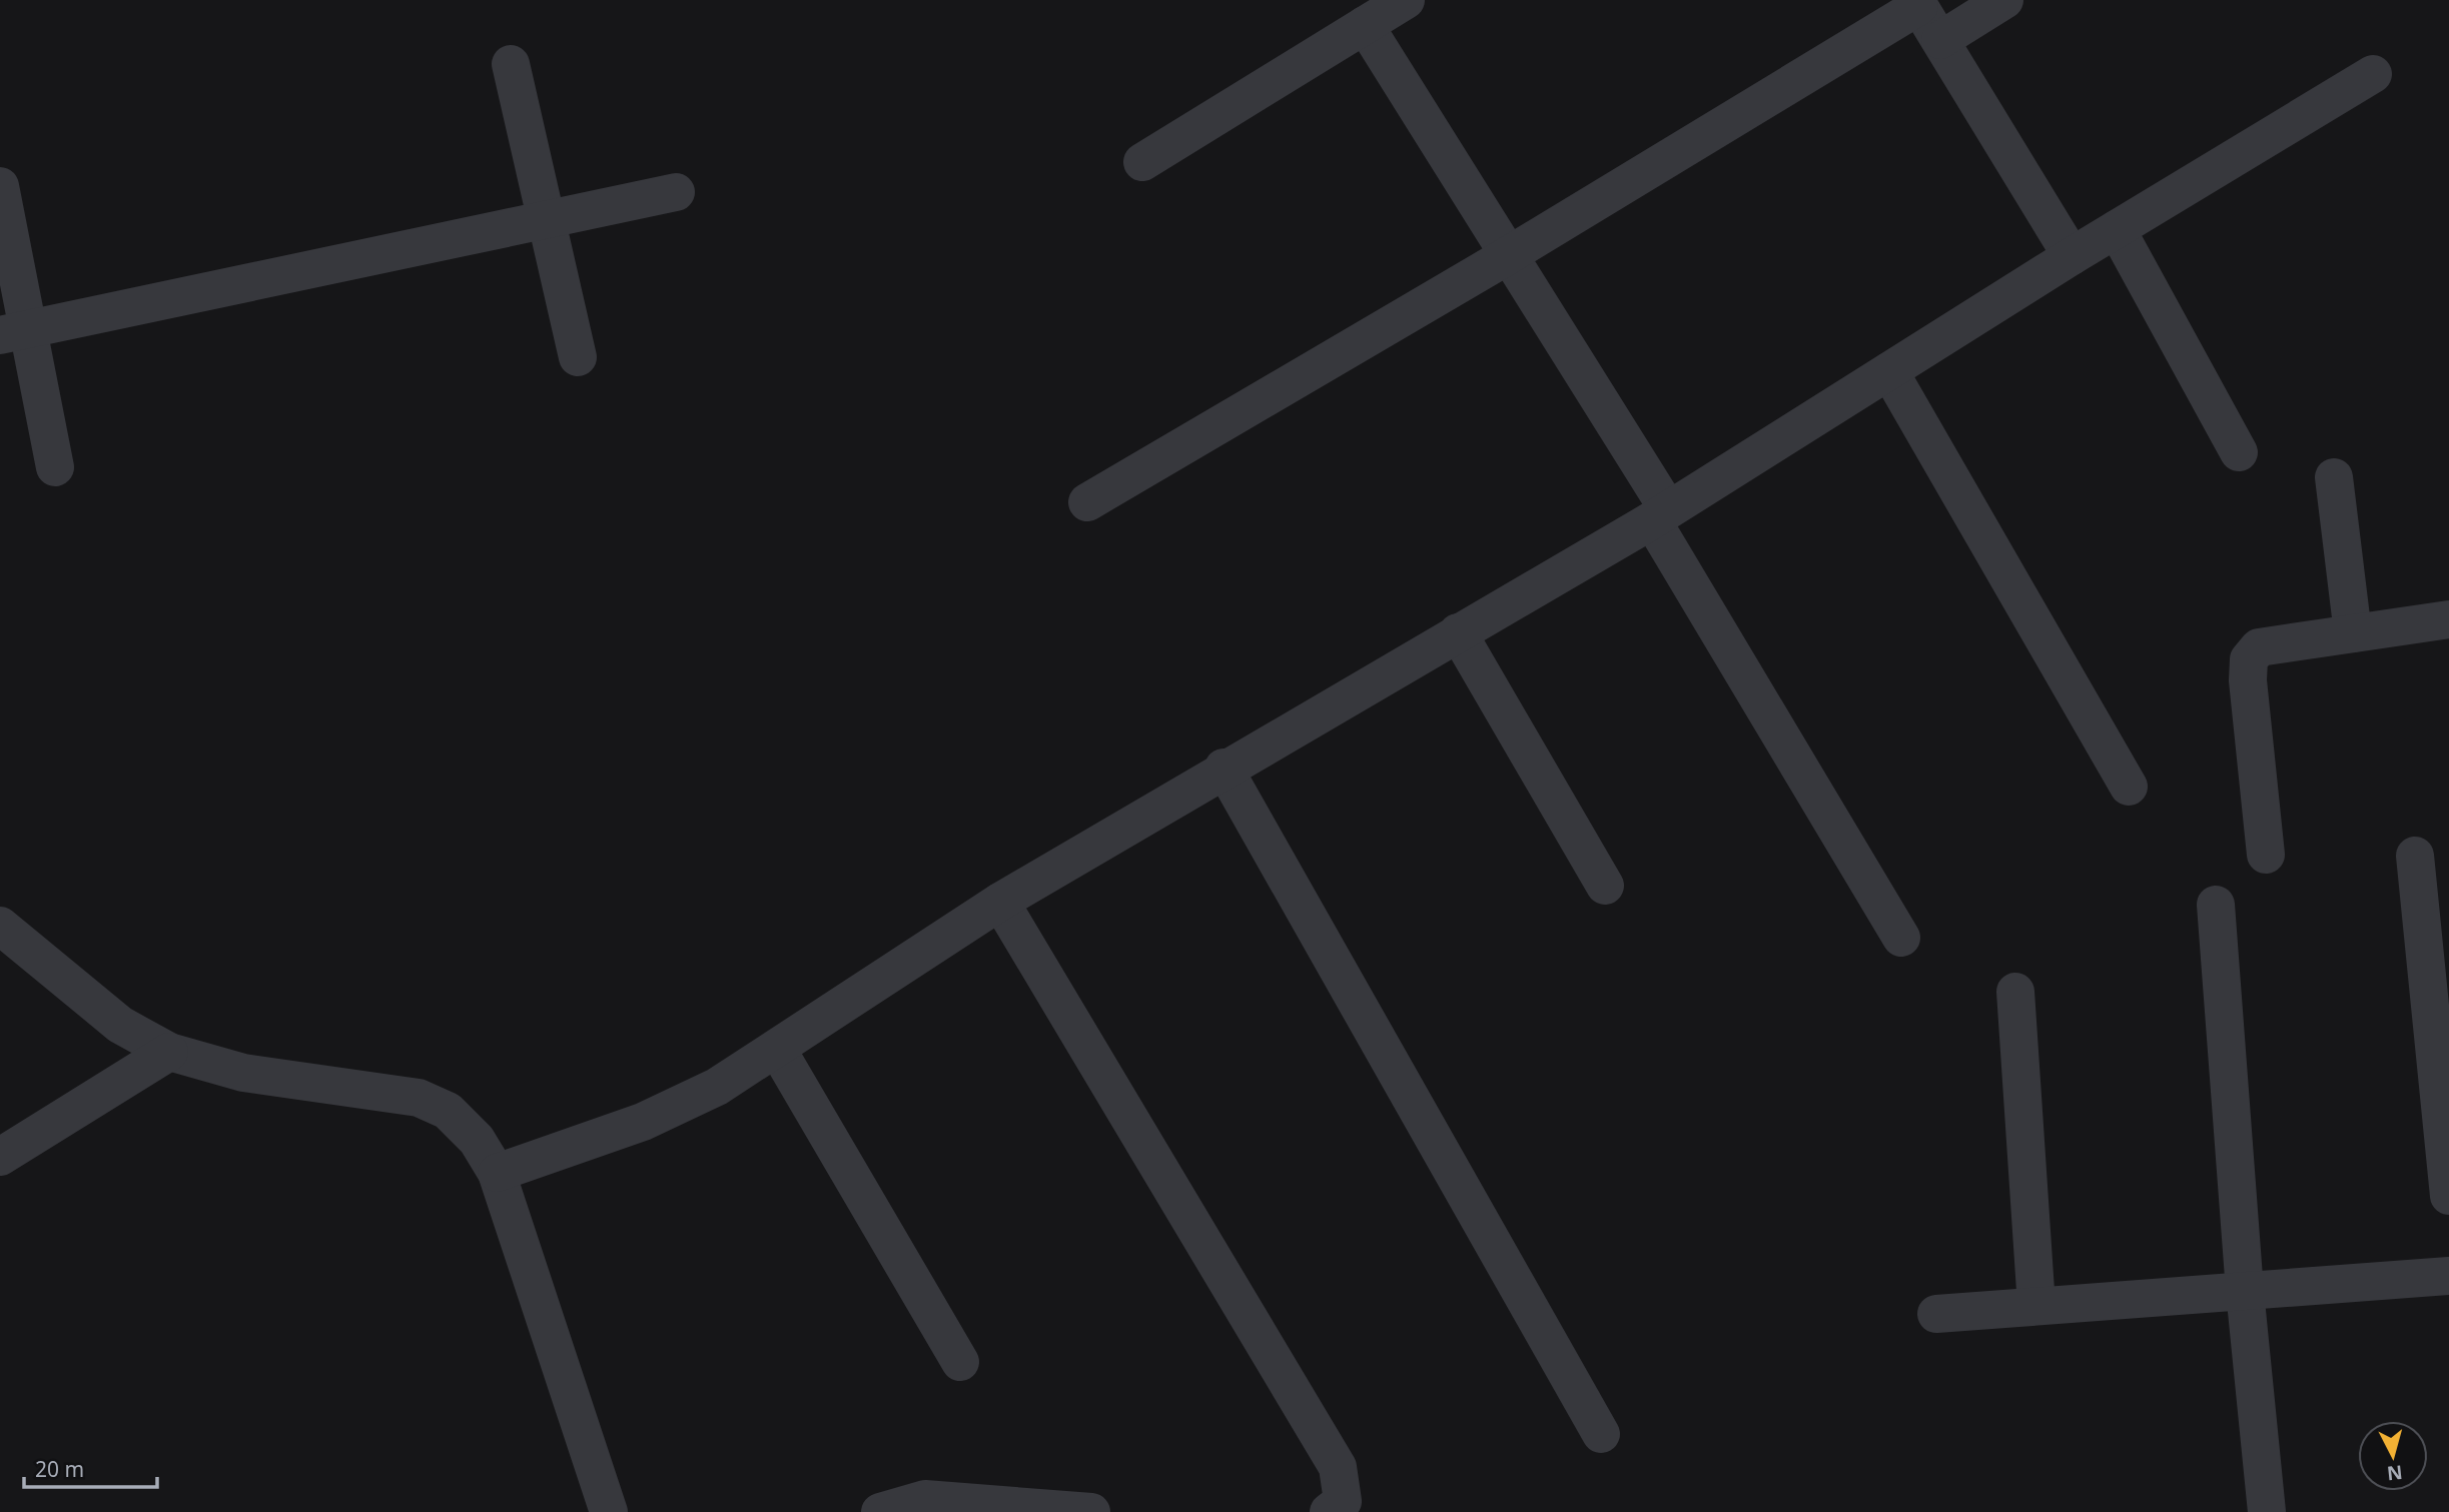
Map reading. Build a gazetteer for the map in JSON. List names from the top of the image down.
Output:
{
  "scale_bar": "20 m",
  "north": "bottom"
}
